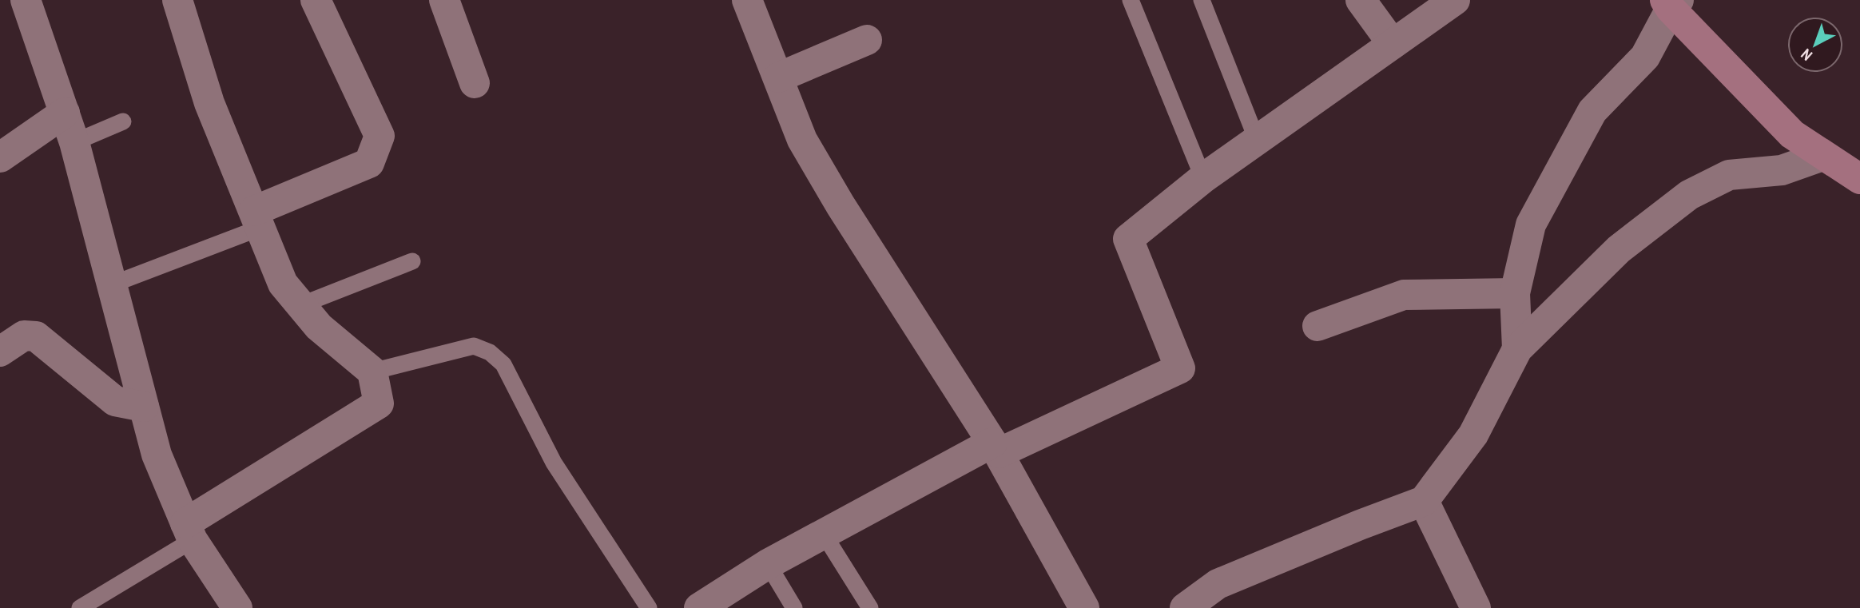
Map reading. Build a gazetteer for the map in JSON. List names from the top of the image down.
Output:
{
  "north": "bottom left"
}
